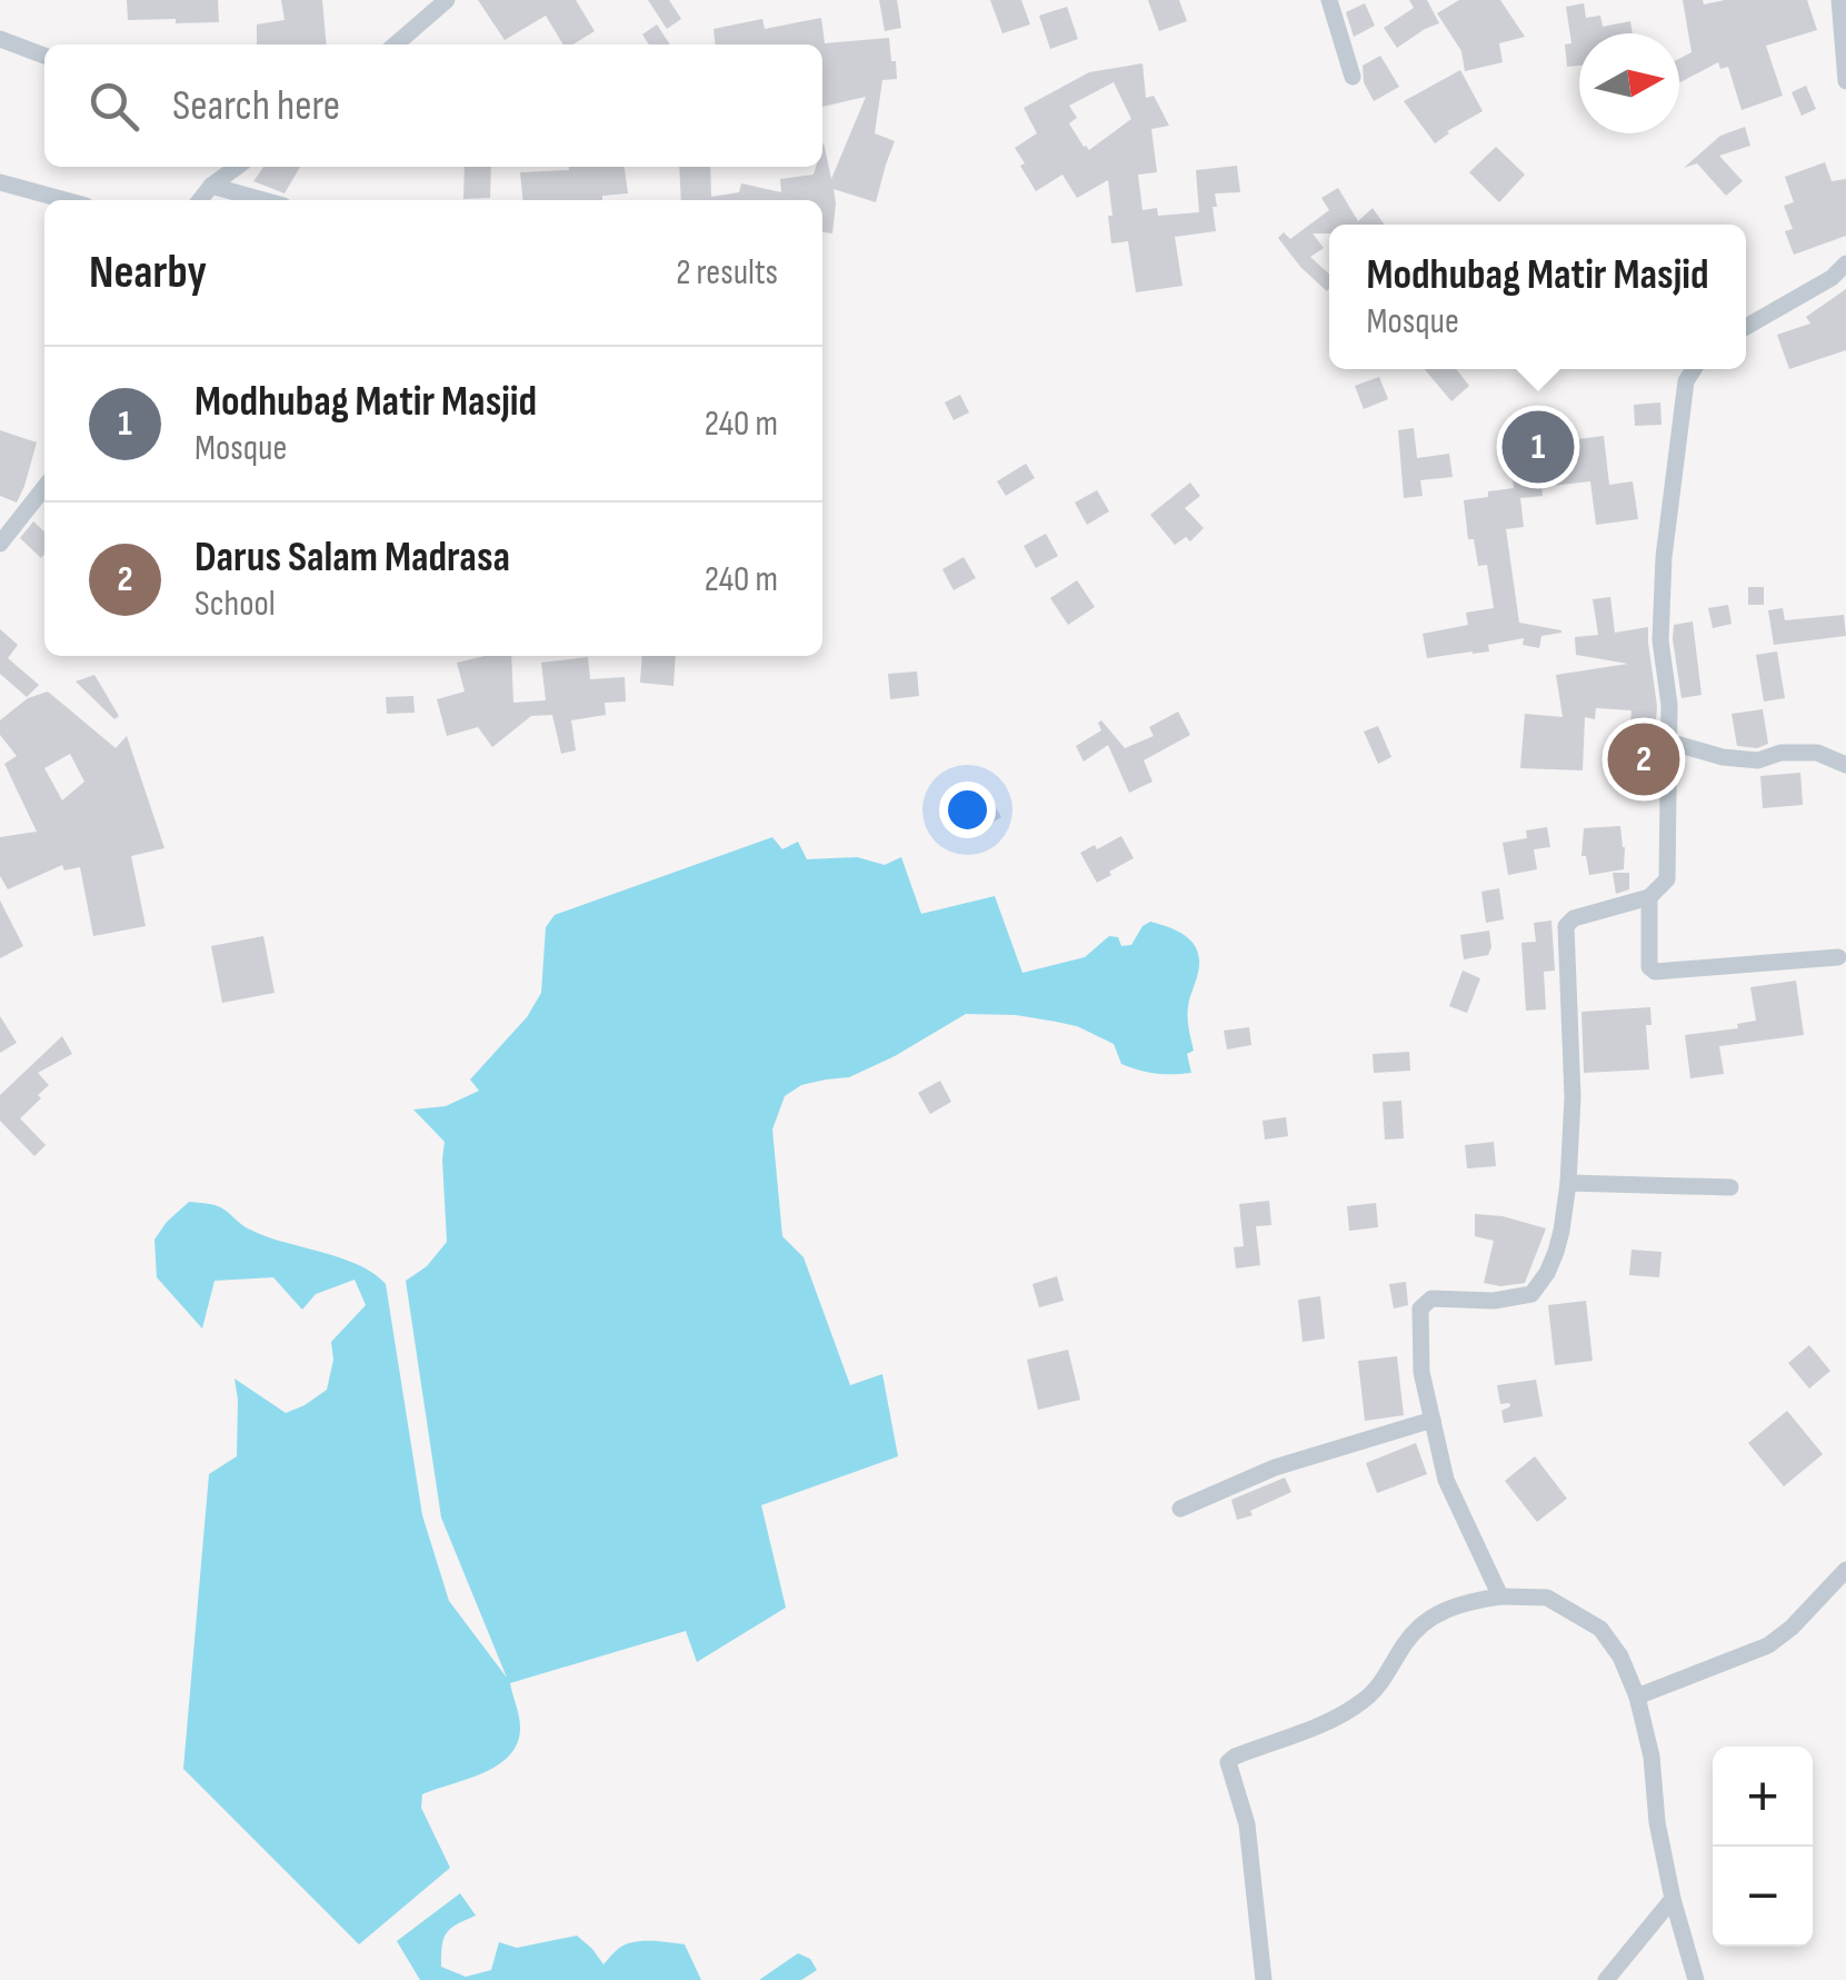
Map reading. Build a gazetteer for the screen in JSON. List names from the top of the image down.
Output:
{
  "north": "right",
  "page": {
    "search": "Search here",
    "heading": ["Nearby", "2 results"],
    "popup": ["Modhubag Matir Masjid", "Mosque"],
    "list": [
      {
        "mark": "1",
        "name": "Modhubag Matir Masjid",
        "note": "Mosque",
        "value": "240 m"
      },
      {
        "mark": "2",
        "name": "Darus Salam Madrasa",
        "note": "School",
        "value": "240 m"
      }
    ],
    "pins": ["1", "2"],
    "map_buttons": ["+", "−"]
  }
}
